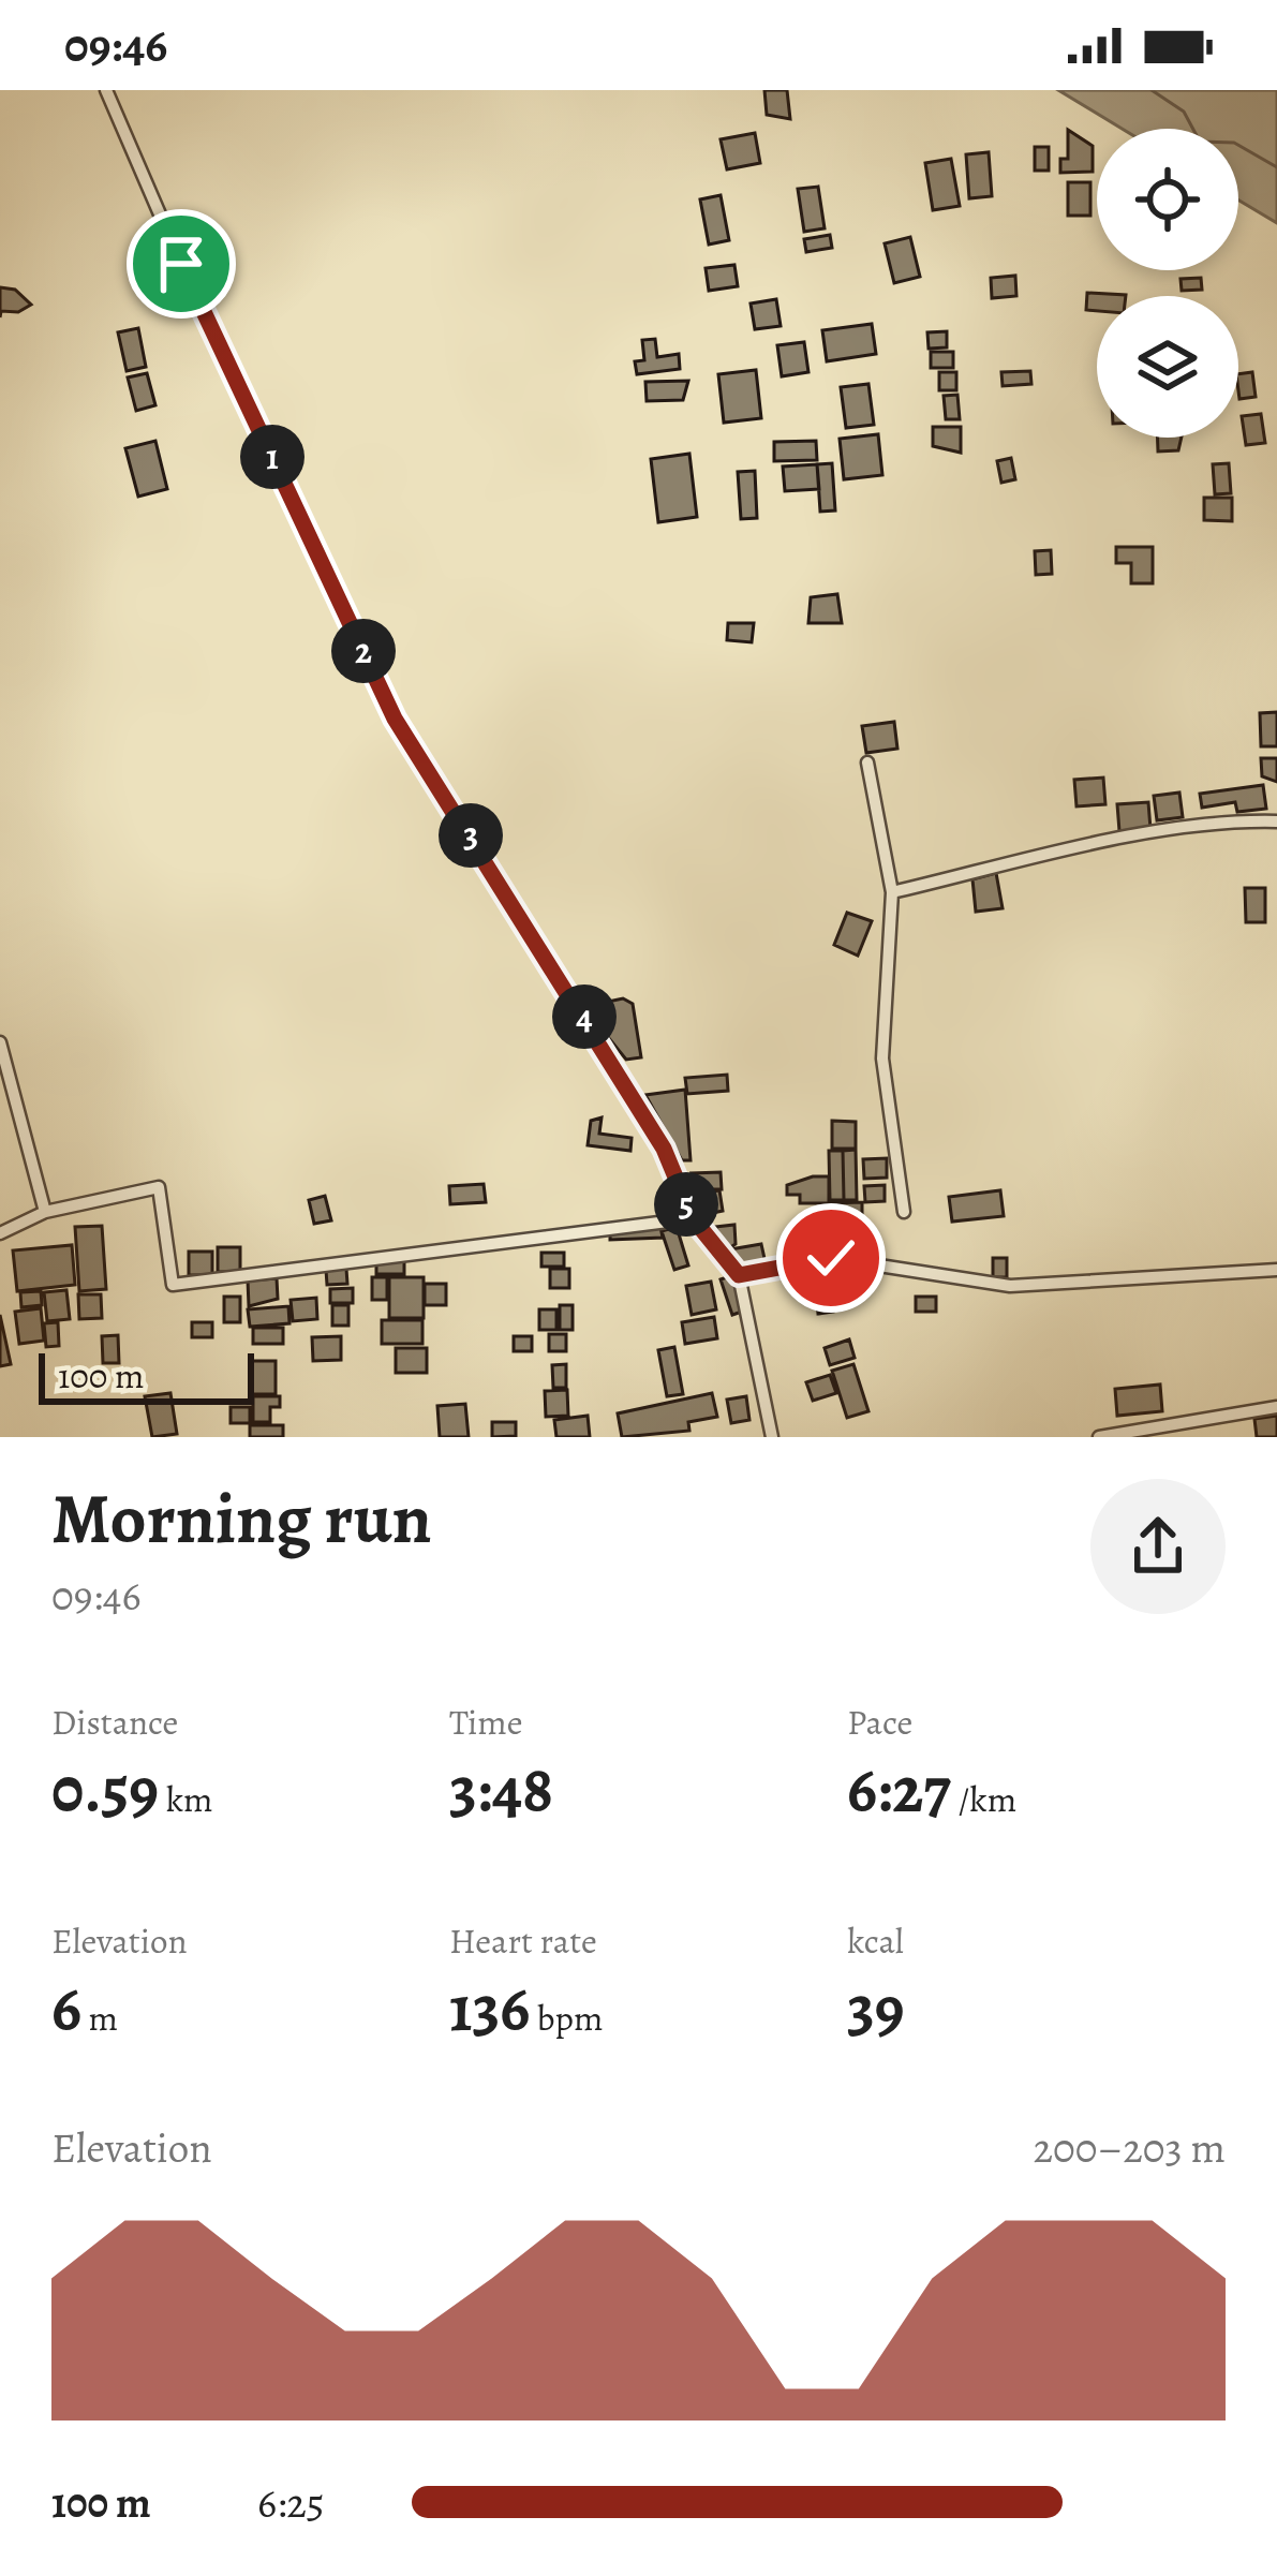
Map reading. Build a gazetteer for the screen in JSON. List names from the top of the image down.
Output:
{
  "scale_bar": "100 m",
  "page": {
    "status": "09:46",
    "pins": [
      "1",
      "2",
      "3",
      "4",
      "5"
    ],
    "scale": "100 m",
    "heading": ["Morning run", "09:46"],
    "stats": [
      ["Distance", "0.59 km"],
      ["Time", "3:48"],
      ["Pace", "6:27 /km"],
      ["Elevation", "6 m"],
      ["Heart rate", "136 bpm"],
      ["kcal", "39"]
    ],
    "chart": ["Elevation", "200–203 m"],
    "list": [
      {
        "name": "100 m",
        "note": "6:25"
      }
    ]
  }
}
